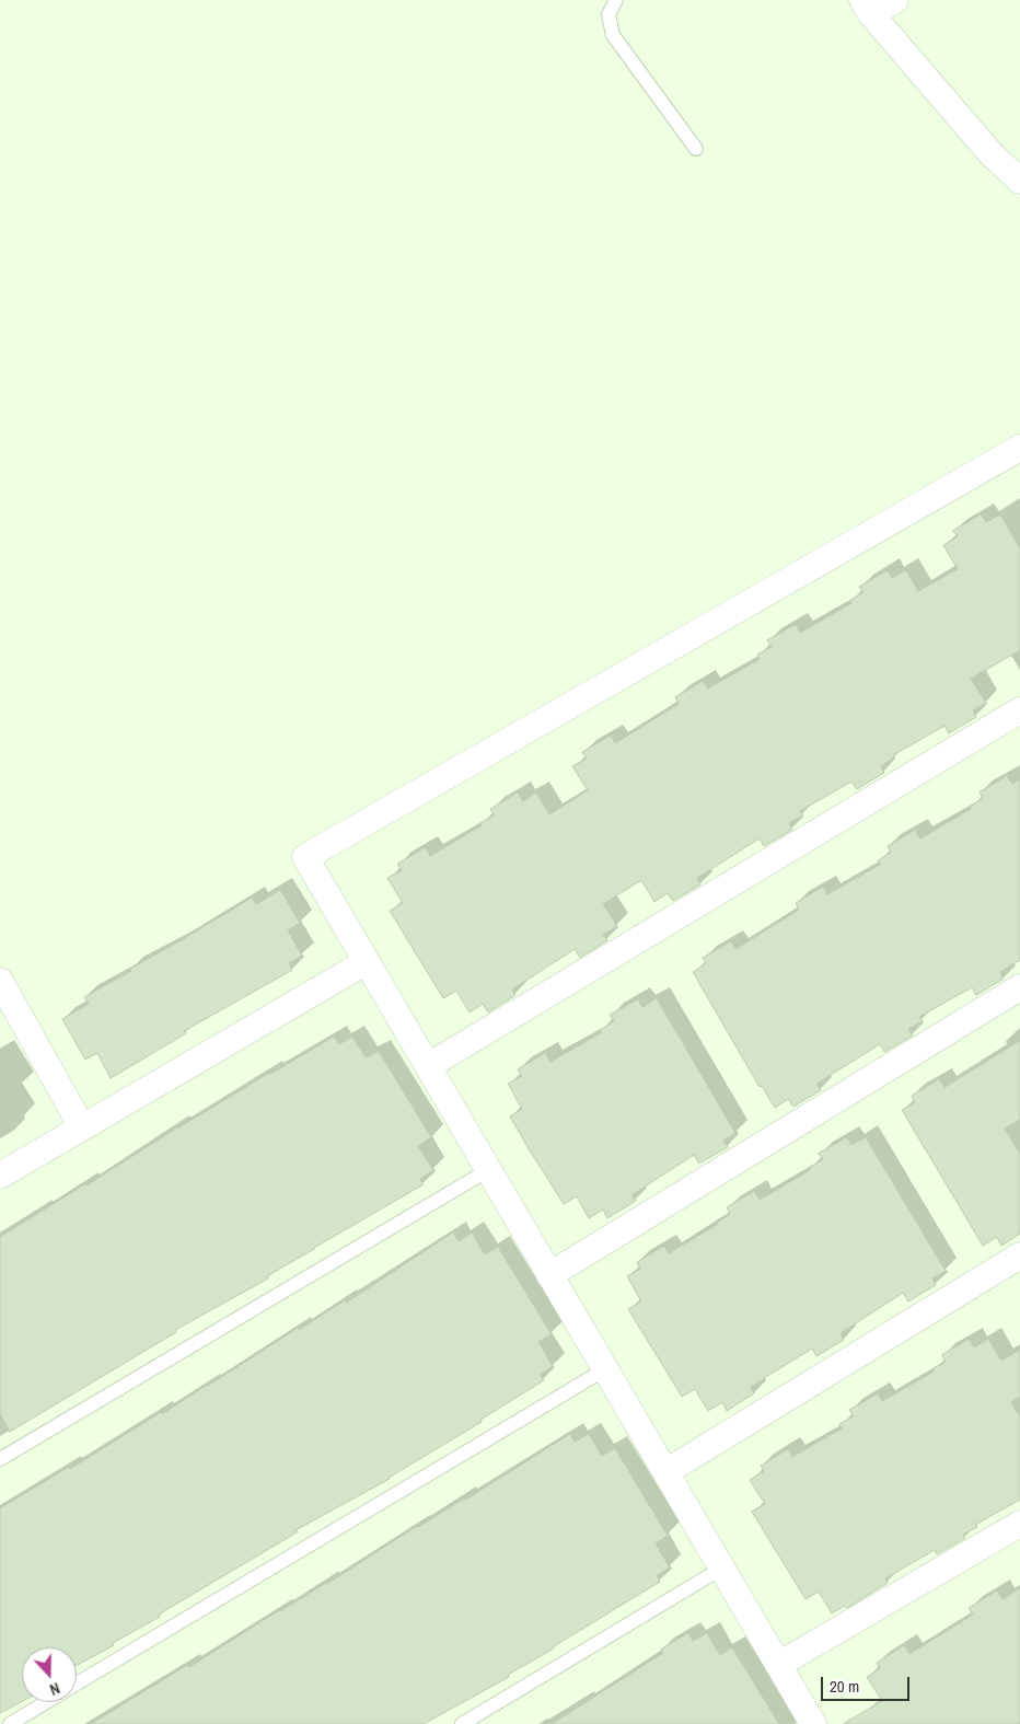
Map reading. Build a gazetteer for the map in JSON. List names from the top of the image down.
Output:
{
  "scale_bar": "20 m",
  "north": "bottom"
}
